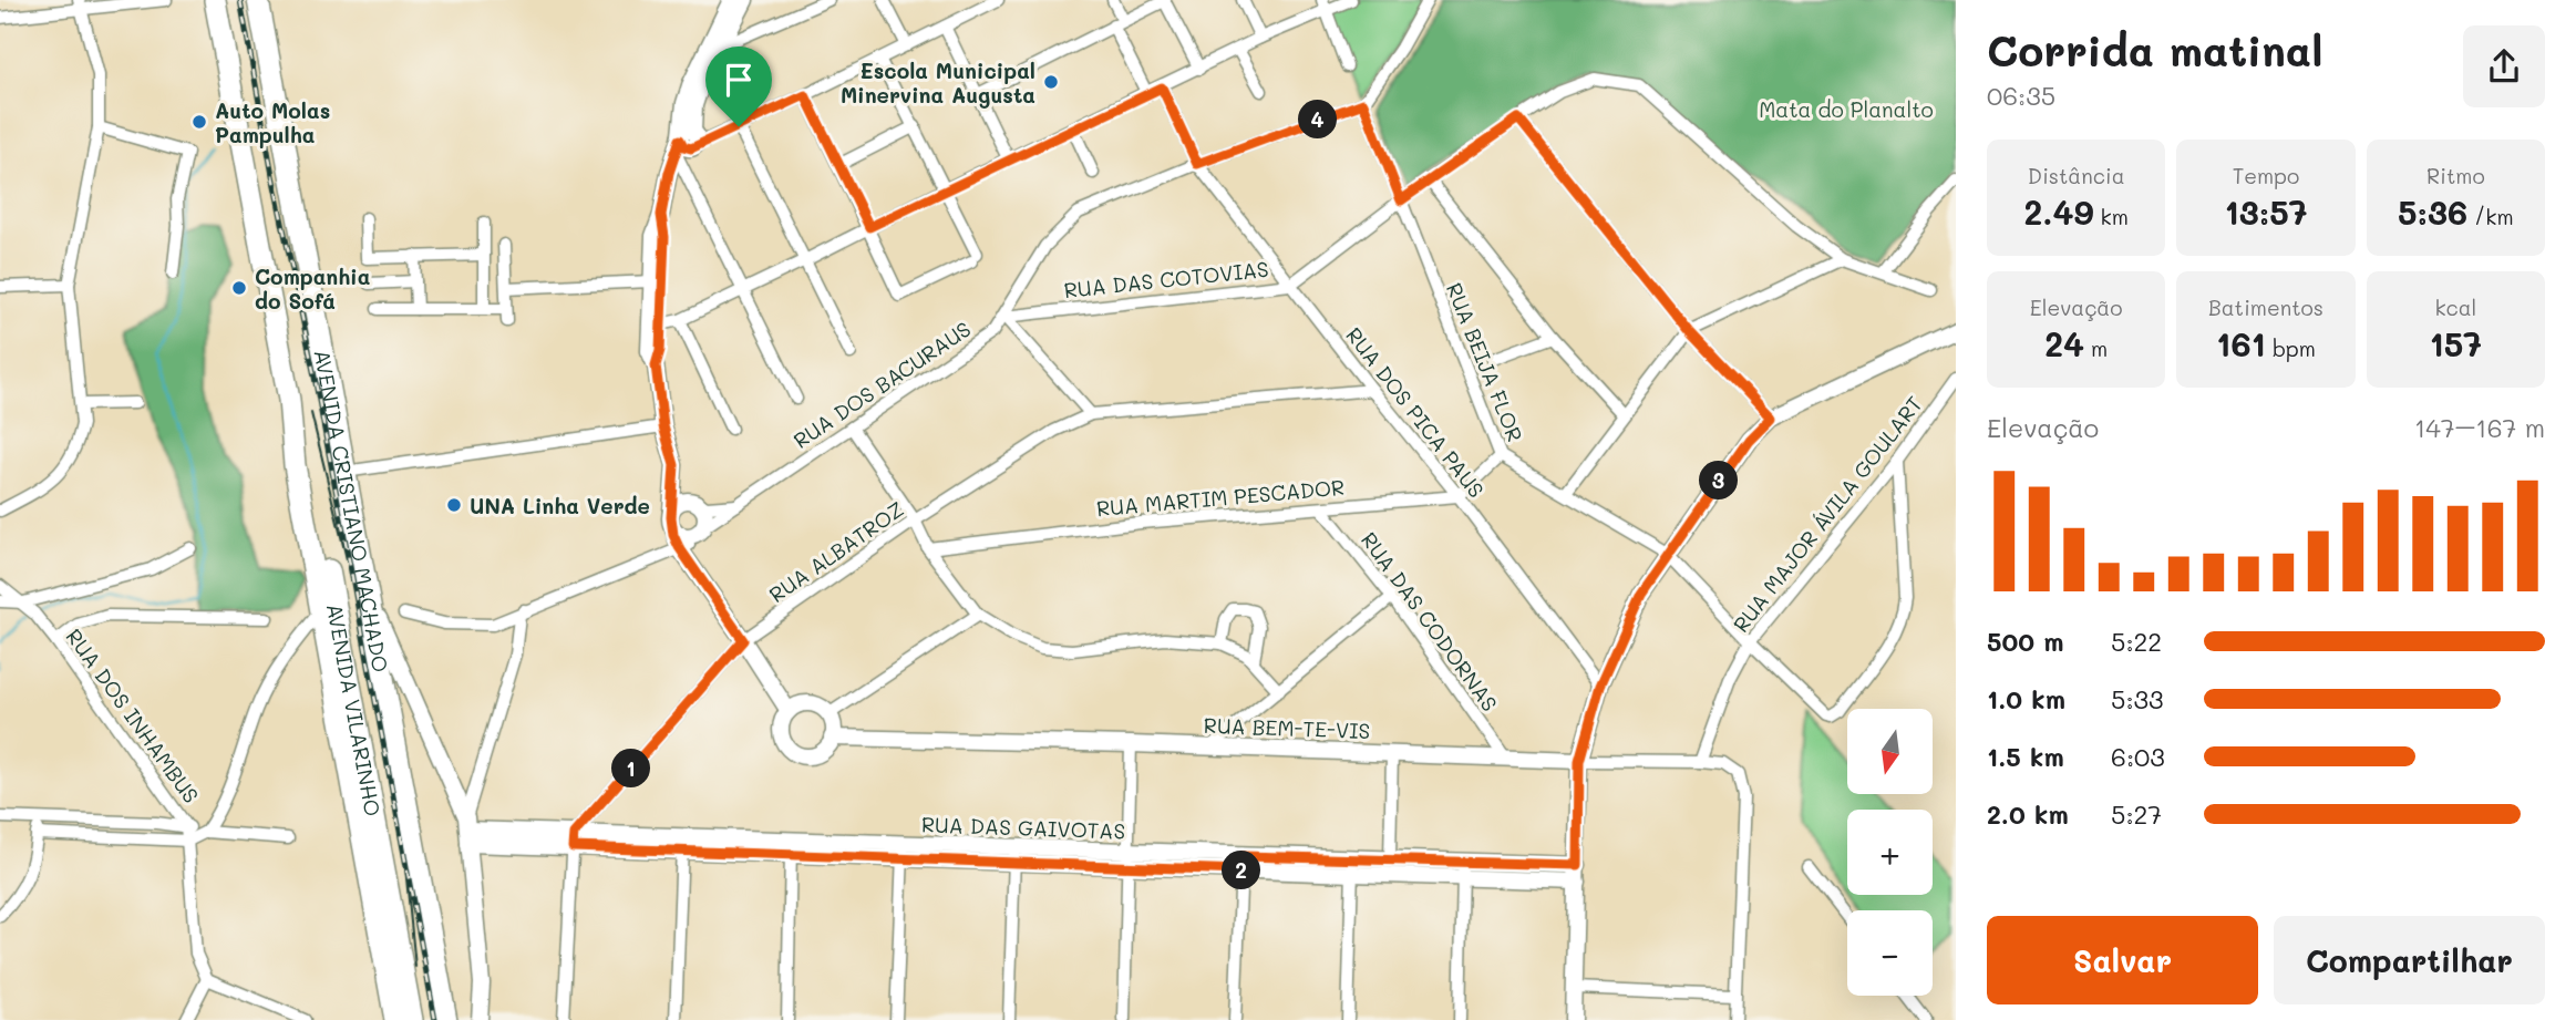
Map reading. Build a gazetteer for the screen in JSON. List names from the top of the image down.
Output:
{
  "streets": {
    "highway": ["AVENIDA CRISTIANO MACHADO", "AVENIDA VILARINHO"],
    "street": [
      "RUA DAS COTOVIAS",
      "RUA BEIJA FLOR",
      "RUA DOS BACURAUS",
      "RUA DOS PICA PAUS",
      "RUA MARTIM PESCADOR",
      "RUA MAJOR ÁVILA GOULART",
      "RUA ALBATROZ",
      "RUA DAS CODORNAS",
      "RUA DOS INHAMBUS",
      "RUA BEM-TE-VIS",
      "RUA DAS GAIVOTAS"
    ]
  },
  "crossings": [
    ["RUA DAS COTOVIAS", "RUA BEIJA FLOR"],
    ["RUA DAS COTOVIAS", "RUA DOS BACURAUS"],
    ["RUA DAS COTOVIAS", "RUA DOS PICA PAUS"],
    ["RUA BEIJA FLOR", "RUA DOS BACURAUS"],
    ["RUA BEIJA FLOR", "RUA MAJOR ÁVILA GOULART"],
    ["RUA DOS BACURAUS", "RUA DOS PICA PAUS"],
    ["RUA DOS PICA PAUS", "RUA MARTIM PESCADOR"],
    ["RUA DOS PICA PAUS", "RUA ALBATROZ"],
    ["RUA MARTIM PESCADOR", "RUA DAS CODORNAS"],
    ["AVENIDA CRISTIANO MACHADO", "AVENIDA VILARINHO"],
    ["RUA MAJOR ÁVILA GOULART", "RUA BEM-TE-VIS"],
    ["RUA ALBATROZ", "RUA DAS GAIVOTAS"],
    ["RUA DAS CODORNAS", "RUA BEM-TE-VIS"]
  ],
  "parks": ["Mata do Planalto"],
  "places": [
    "Escola Municipal Minervina Augusta",
    "Auto Molas Pampulha",
    "Companhia do Sofá",
    "UNA Linha Verde"
  ],
  "north": "bottom",
  "page": {
    "heading": ["Corrida matinal", "06:35"],
    "pins": [
      "4",
      "3",
      "1",
      "2"
    ],
    "stats": [
      ["Distância", "2.49 km"],
      ["Tempo", "13:57"],
      ["Ritmo", "5:36 /km"],
      ["Elevação", "24 m"],
      ["Batimentos", "161 bpm"],
      ["kcal", "157"]
    ],
    "chart": ["Elevação", "147–167 m"],
    "list": [
      {
        "name": "500 m",
        "note": "5:22"
      },
      {
        "name": "1.0 km",
        "note": "5:33"
      },
      {
        "name": "1.5 km",
        "note": "6:03"
      },
      {
        "name": "2.0 km",
        "note": "5:27"
      }
    ],
    "map_buttons": ["+", "−"],
    "buttons": ["Salvar", "Compartilhar"]
  }
}
